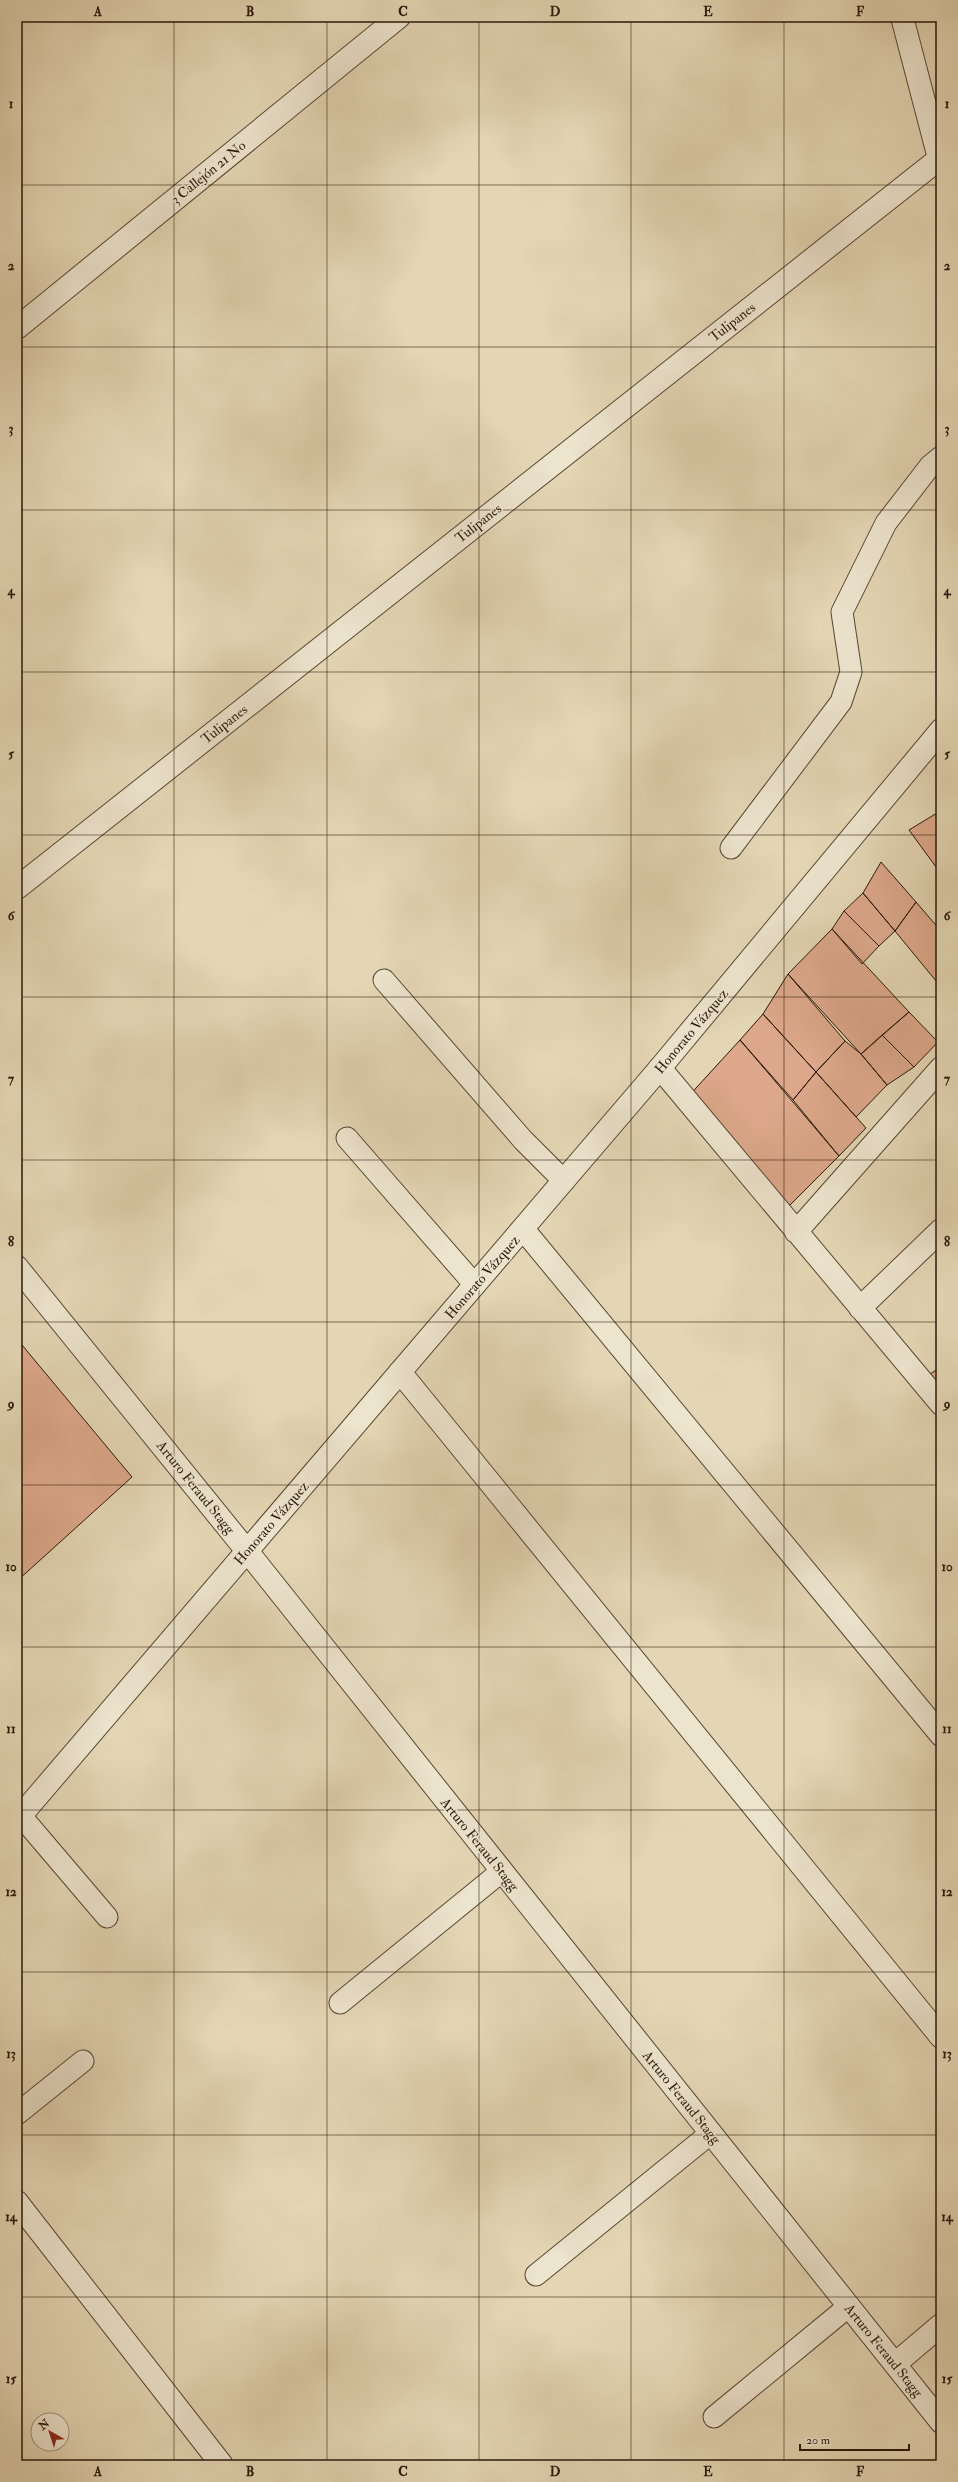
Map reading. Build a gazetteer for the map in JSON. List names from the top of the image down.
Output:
{
  "streets": {
    "street": [
      "3 Callejón 21 No",
      "Tulipanes",
      "Honorato Vázquez",
      "Arturo Feraud Stagg"
    ]
  },
  "crossings": [
    ["Honorato Vázquez", "Arturo Feraud Stagg"]
  ],
  "scale_bar": "20 m",
  "north": "top left",
  "grid": {
    "columns": [
      "A",
      "B",
      "C",
      "D",
      "E",
      "F"
    ],
    "rows": [
      "1",
      "2",
      "3",
      "4",
      "5",
      "6",
      "7",
      "8",
      "9",
      "10",
      "11",
      "12",
      "13",
      "14",
      "15"
    ]
  }
}
